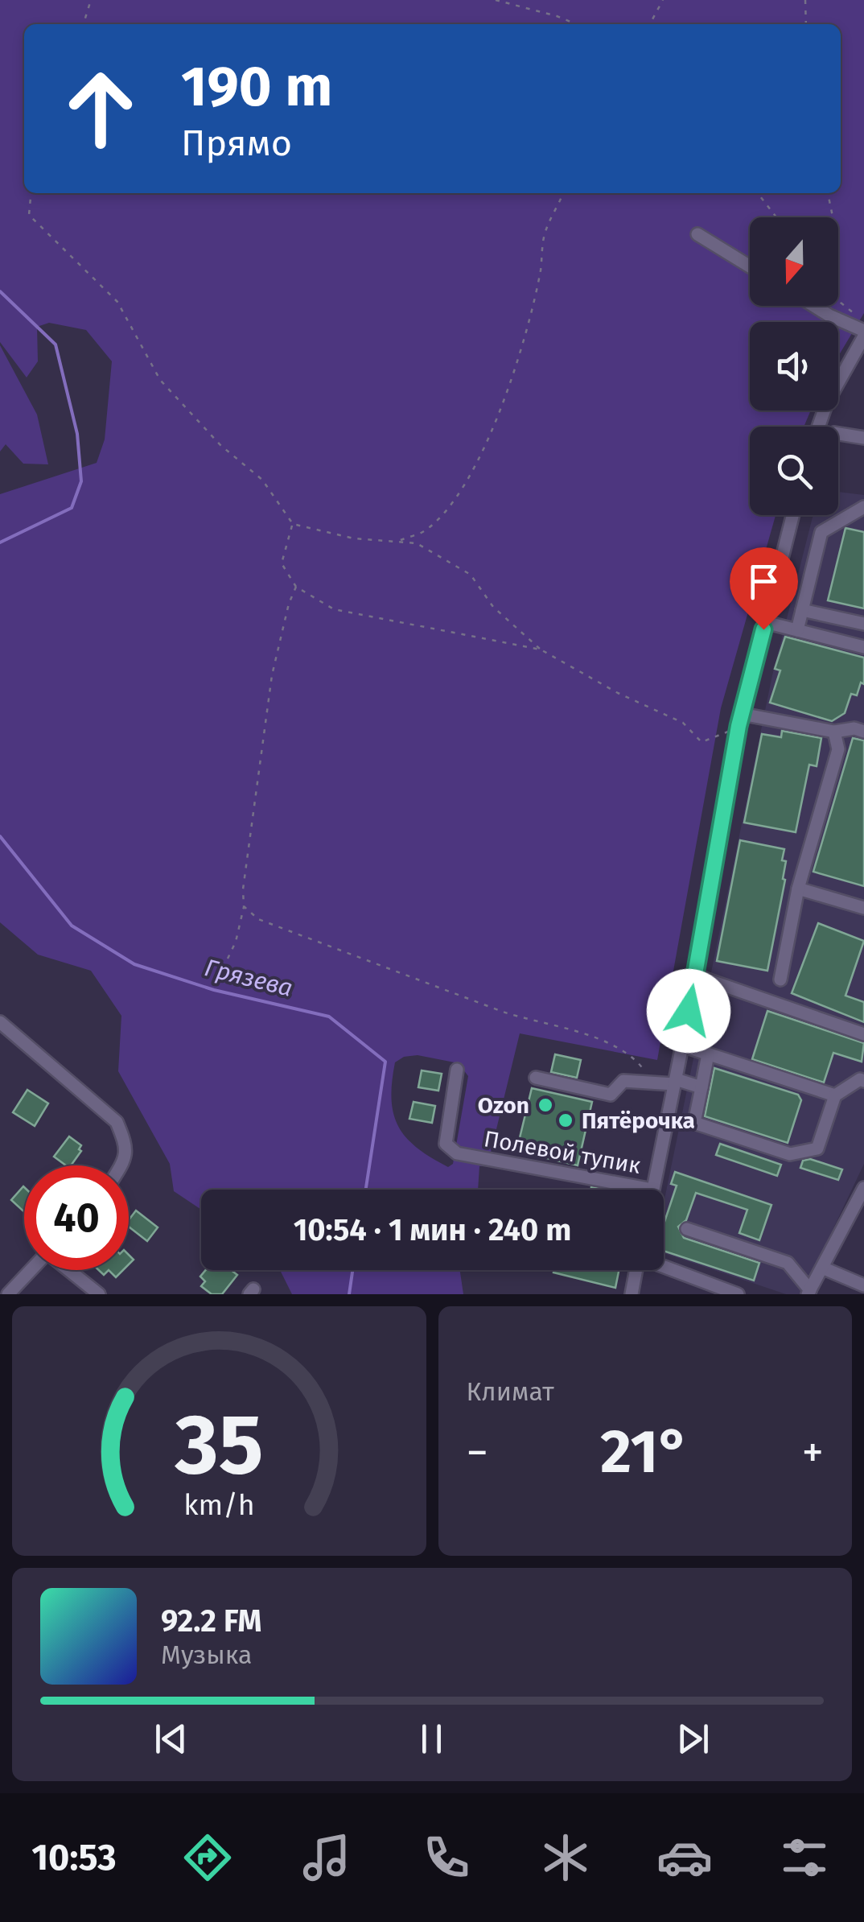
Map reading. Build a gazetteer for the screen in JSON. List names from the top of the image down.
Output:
{
  "streets": {
    "street": ["Полевой тупик"]
  },
  "water": ["Грязева"],
  "places": ["Ozon", "Пятёрочка"],
  "north": "bottom",
  "page": {
    "turn": ["190 m", "Прямо"],
    "limit": "40",
    "trip": "10:54 · 1 мин · 240 m",
    "tile": "Климат",
    "heat": ["−", "21°", "+"],
    "song": ["92.2 FM", "Музыка"],
    "tabs": "10:53",
    "gauge": ["35", "km/h"]
  }
}
